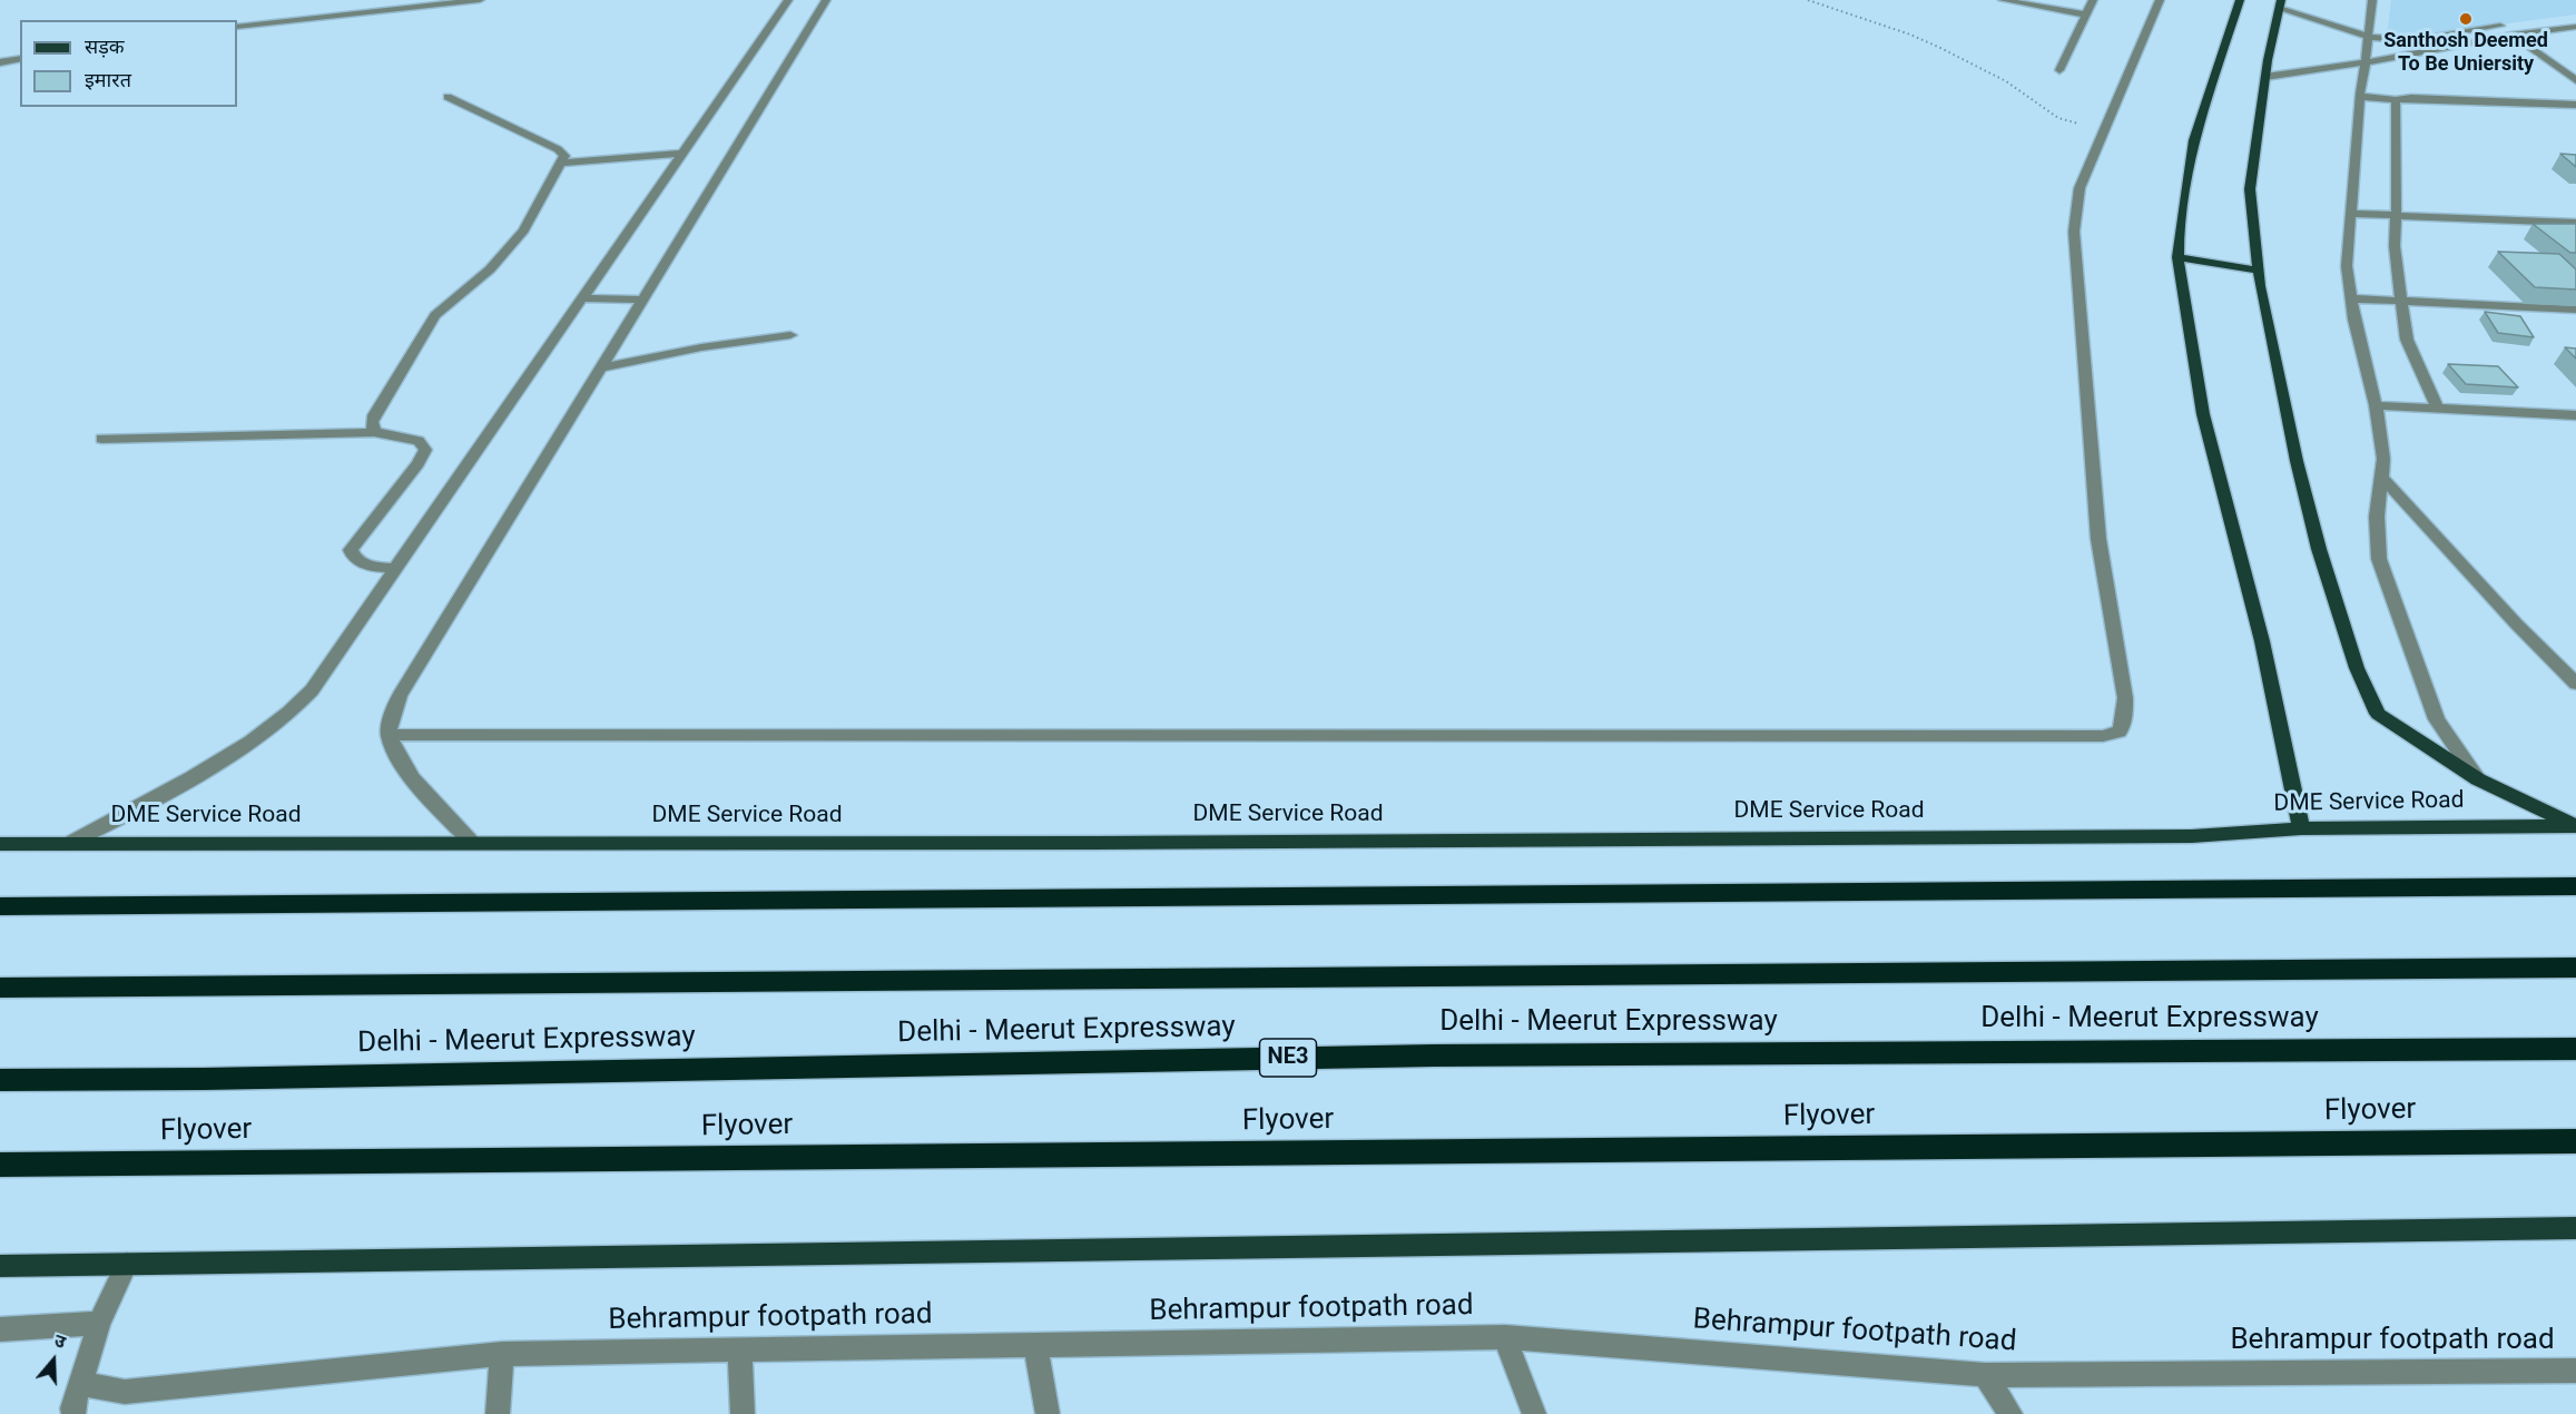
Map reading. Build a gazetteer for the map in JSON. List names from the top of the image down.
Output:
{
  "streets": {
    "highway": ["Delhi - Meerut Expressway", "NE3", "Flyover"],
    "main road": ["DME Service Road"],
    "street": ["Behrampur footpath road"]
  },
  "places": ["Santhosh Deemed To Be Uniersity"],
  "legend": ["सड़क", "इमारत"],
  "north": "top"
}
